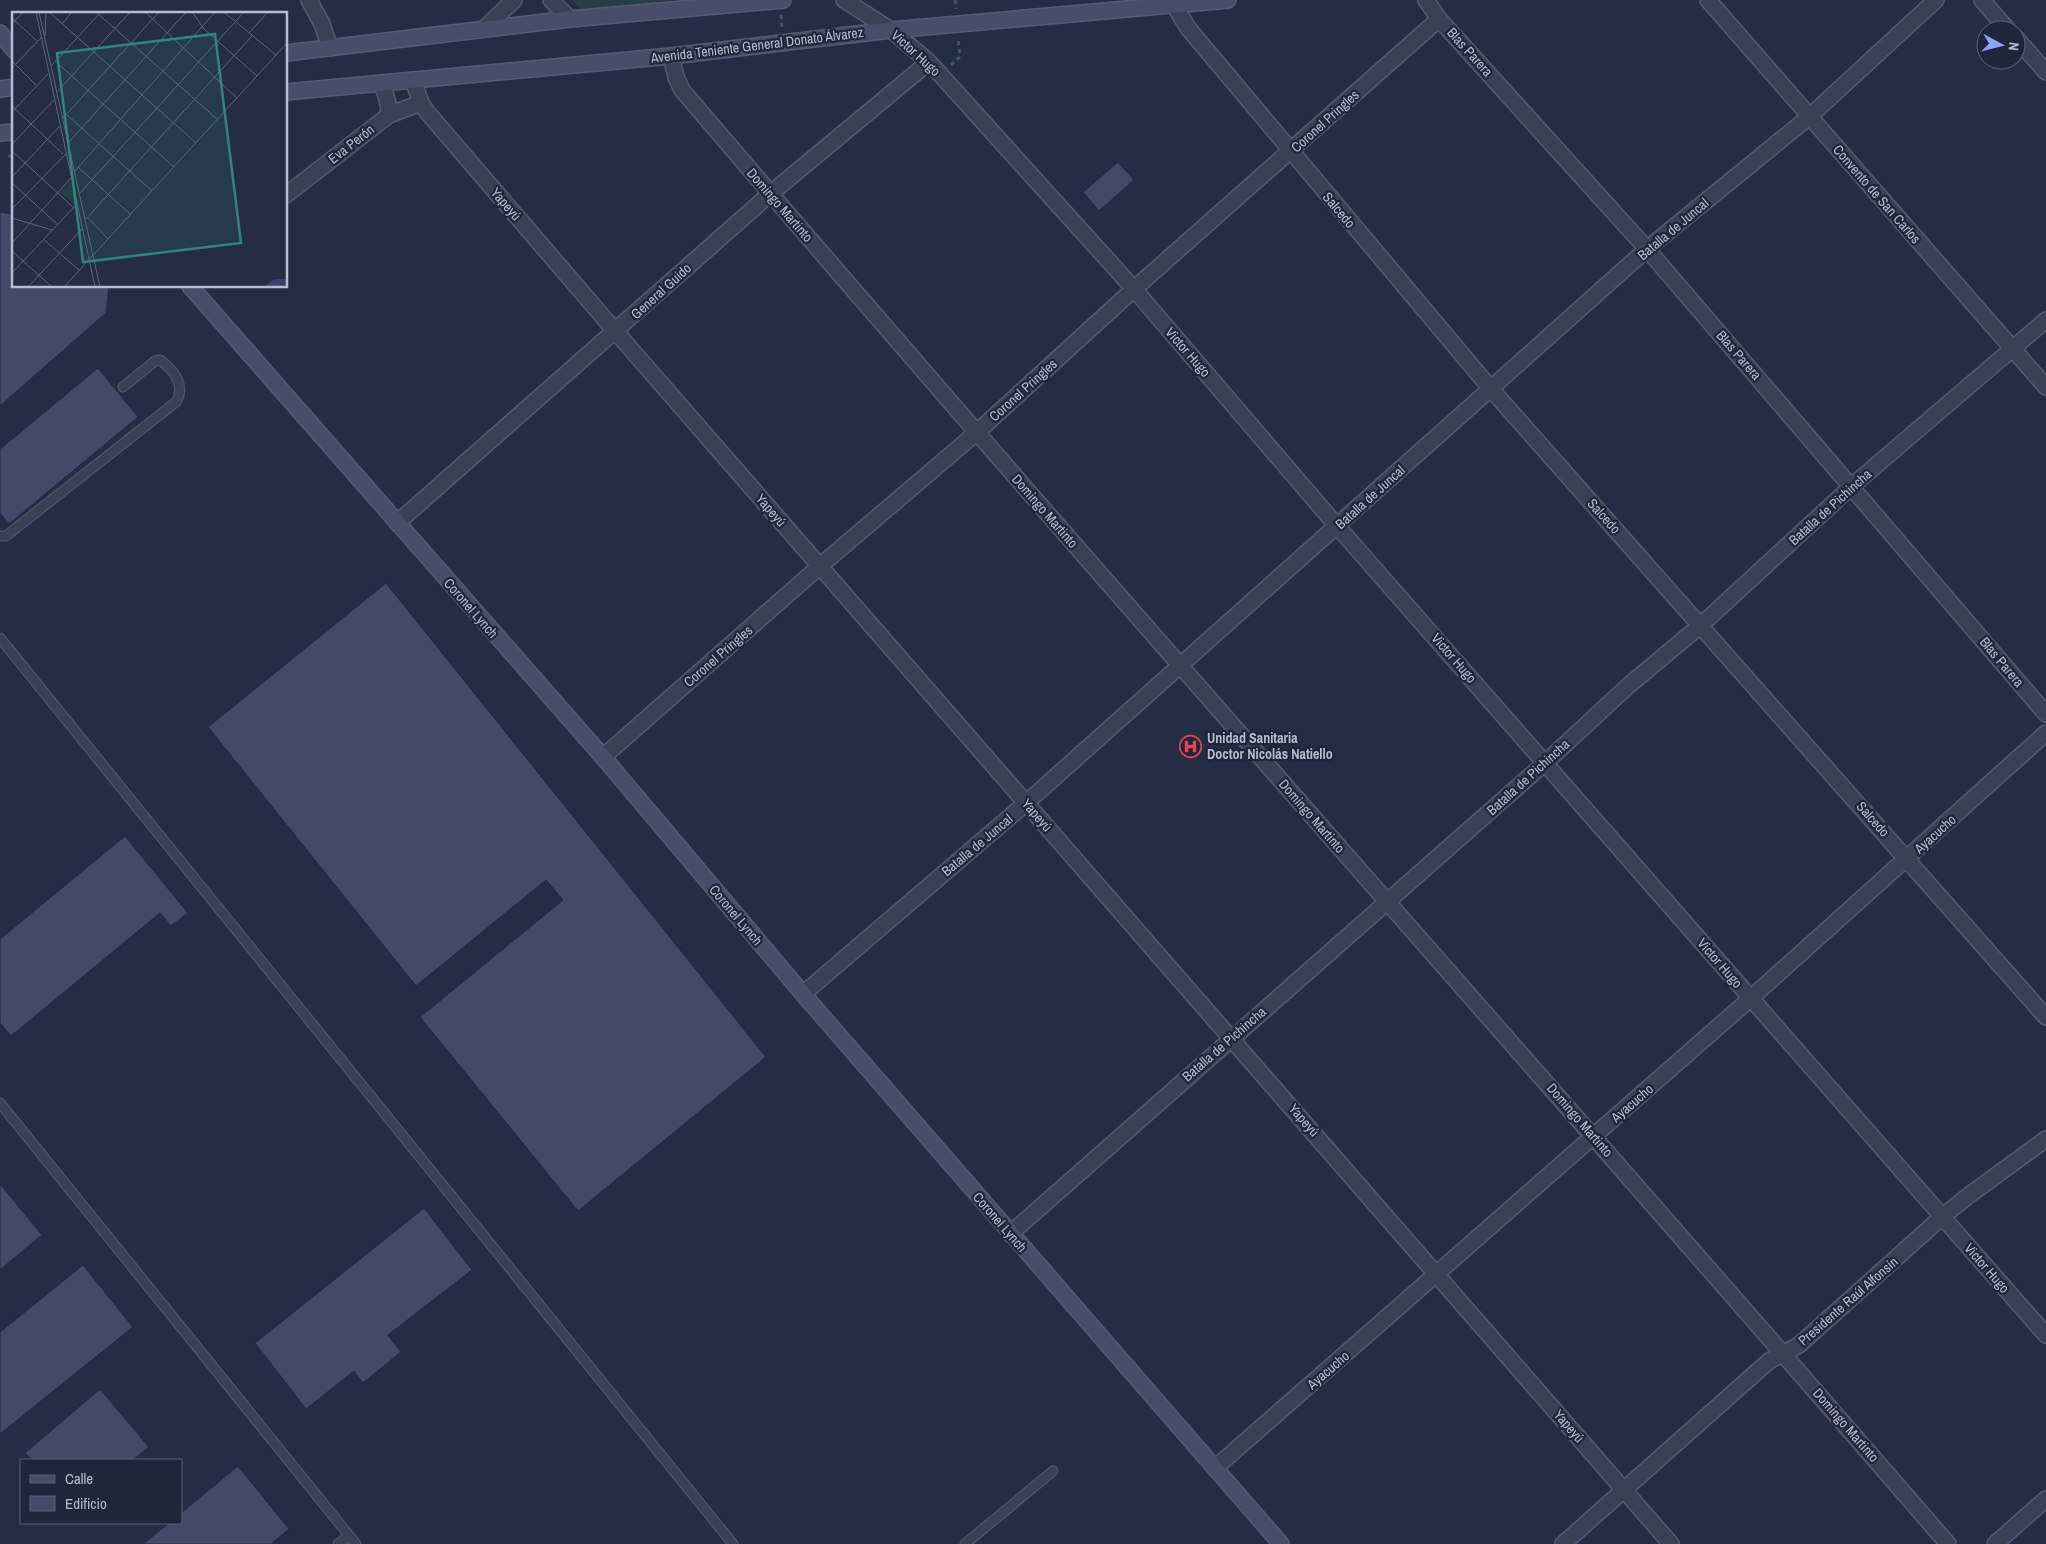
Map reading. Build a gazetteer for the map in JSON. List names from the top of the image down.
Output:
{
  "streets": {
    "main road": ["Avenida Teniente General Donato Álvarez", "Coronel Lynch"],
    "street": [
      "Blas Parera",
      "Victor Hugo",
      "Coronel Pringles",
      "Eva Perón",
      "Convento de San Carlos",
      "Yapeyú",
      "Domingo Martinto",
      "Salcedo",
      "Batalla de Juncal",
      "General Guido",
      "Batalla de Pichincha",
      "Ayacucho",
      "Presidente Raúl Alfonsín"
    ]
  },
  "crossings": [
    ["Avenida Teniente General Donato Álvarez", "Victor Hugo"],
    ["Avenida Teniente General Donato Álvarez", "Yapeyú"],
    ["Avenida Teniente General Donato Álvarez", "Domingo Martinto"],
    ["Avenida Teniente General Donato Álvarez", "Salcedo"],
    ["Blas Parera", "Coronel Pringles"],
    ["Blas Parera", "Batalla de Juncal"],
    ["Blas Parera", "Batalla de Pichincha"],
    ["Victor Hugo", "Coronel Pringles"],
    ["Victor Hugo", "Batalla de Juncal"],
    ["Victor Hugo", "General Guido"],
    ["Victor Hugo", "Batalla de Pichincha"],
    ["Victor Hugo", "Ayacucho"],
    ["Victor Hugo", "Presidente Raúl Alfonsín"],
    ["Coronel Pringles", "Yapeyú"],
    ["Coronel Pringles", "Domingo Martinto"],
    ["Coronel Pringles", "Salcedo"],
    ["Coronel Pringles", "Coronel Lynch"],
    ["Eva Perón", "Yapeyú"],
    ["Convento de San Carlos", "Batalla de Juncal"],
    ["Convento de San Carlos", "Batalla de Pichincha"],
    ["Yapeyú", "Batalla de Juncal"],
    ["Yapeyú", "General Guido"],
    ["Yapeyú", "Batalla de Pichincha"],
    ["Yapeyú", "Ayacucho"],
    ["Yapeyú", "Presidente Raúl Alfonsín"],
    ["Domingo Martinto", "Batalla de Juncal"],
    ["Domingo Martinto", "General Guido"],
    ["Domingo Martinto", "Batalla de Pichincha"],
    ["Domingo Martinto", "Ayacucho"],
    ["Domingo Martinto", "Presidente Raúl Alfonsín"],
    ["Salcedo", "Batalla de Juncal"],
    ["Salcedo", "Batalla de Pichincha"],
    ["Salcedo", "Ayacucho"],
    ["Batalla de Juncal", "Coronel Lynch"],
    ["General Guido", "Coronel Lynch"],
    ["Batalla de Pichincha", "Coronel Lynch"],
    ["Coronel Lynch", "Ayacucho"]
  ],
  "places": {
    "hospital": ["Unidad Sanitaria Doctor Nicolás Natiello"]
  },
  "legend": ["Calle", "Edificio"],
  "north": "right"
}
